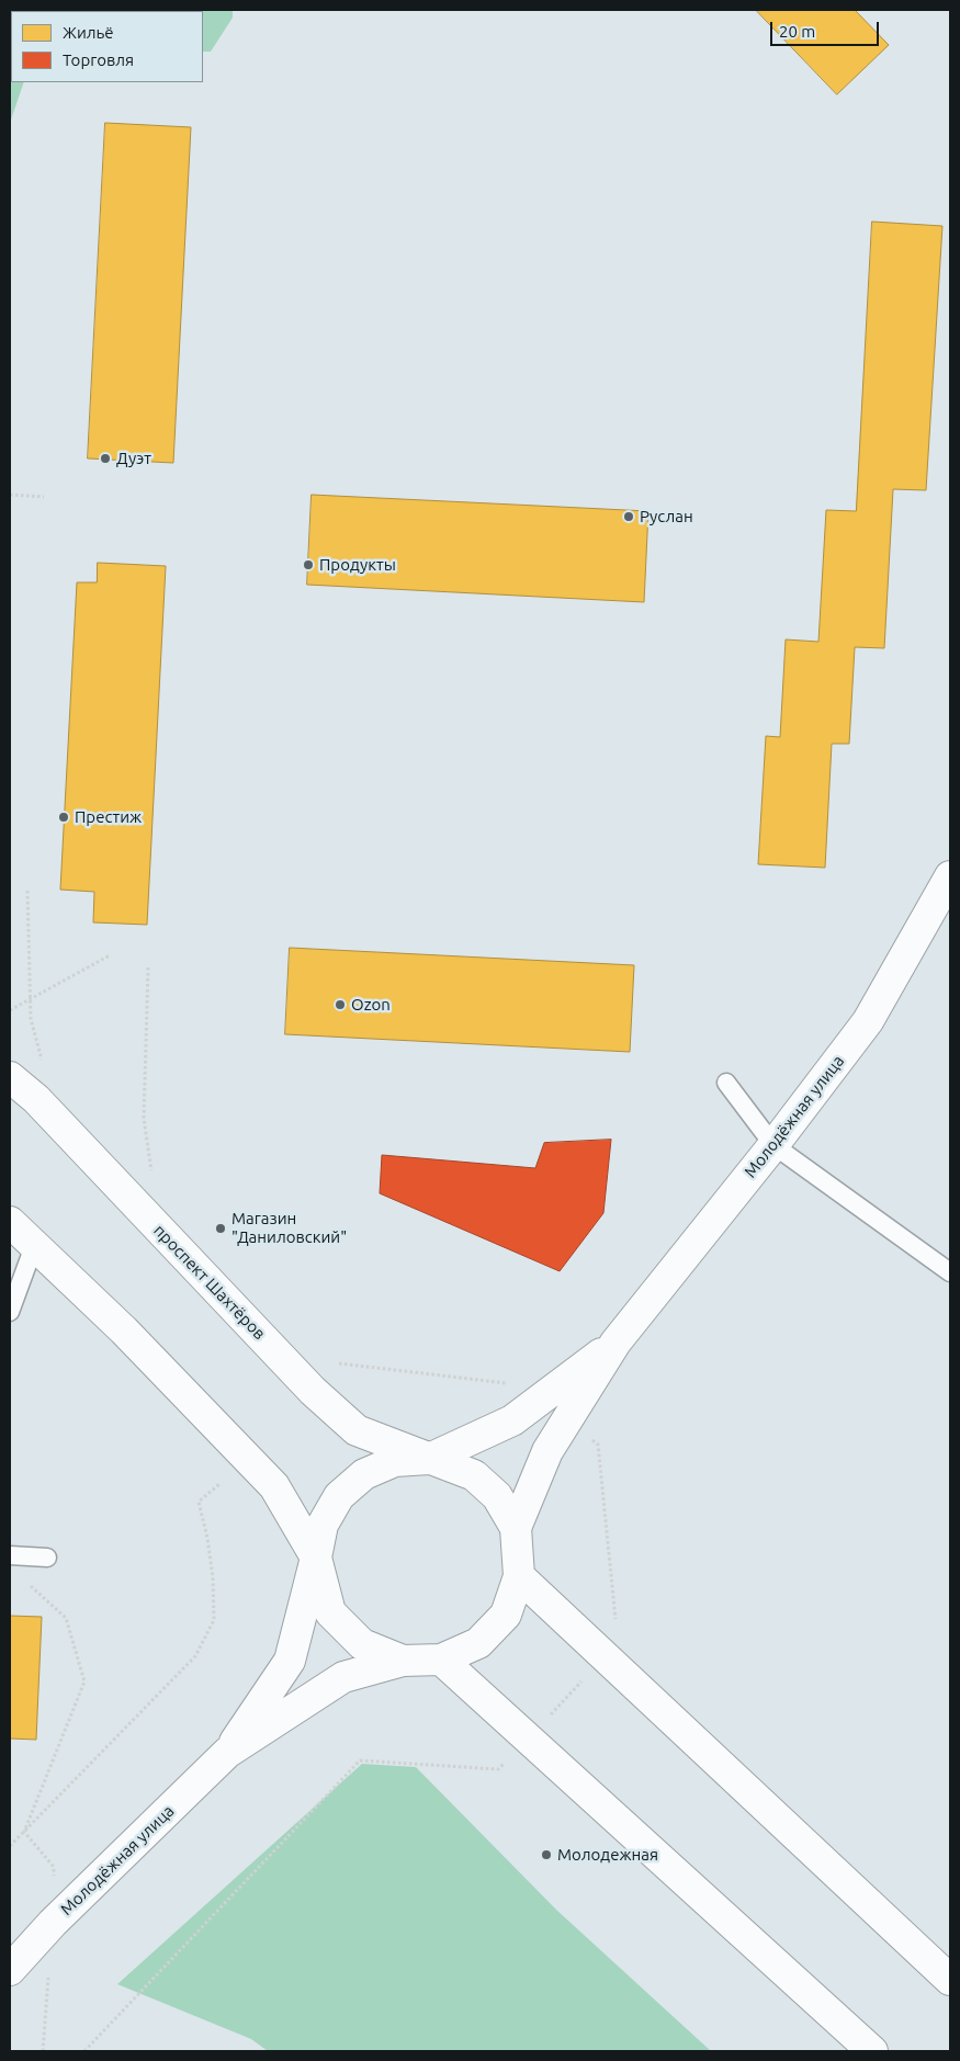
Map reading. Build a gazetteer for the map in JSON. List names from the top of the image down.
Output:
{
  "streets": {
    "main road": ["Молодёжная улица", "проспект Шахтёров"]
  },
  "crossings": [
    ["Молодёжная улица", "проспект Шахтёров"]
  ],
  "places": [
    "Дуэт",
    "Руслан",
    "Продукты",
    "Престиж",
    "Ozon",
    "Магазин \"Даниловский\"",
    "Молодежная"
  ],
  "legend": ["Жильё", "Торговля"],
  "scale_bar": "20 m"
}
